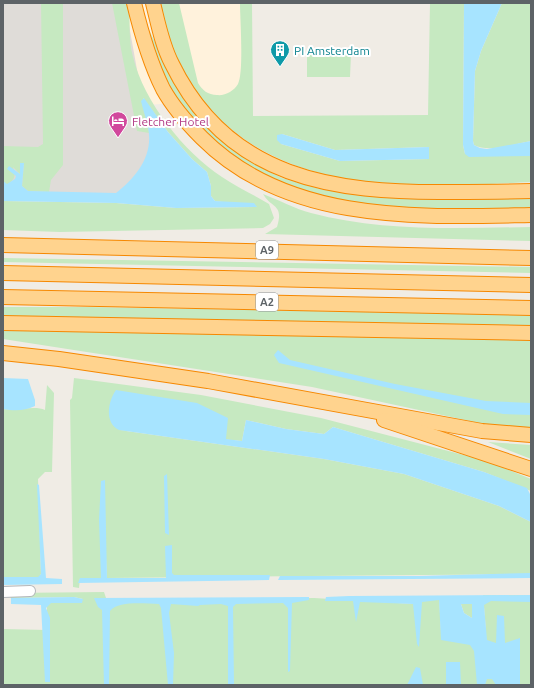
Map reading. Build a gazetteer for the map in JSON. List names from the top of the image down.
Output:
{
  "streets": {
    "highway": ["A9", "A2"]
  },
  "places": {
    "building": ["PI Amsterdam"],
    "hotel": ["Fletcher Hotel"]
  }
}
